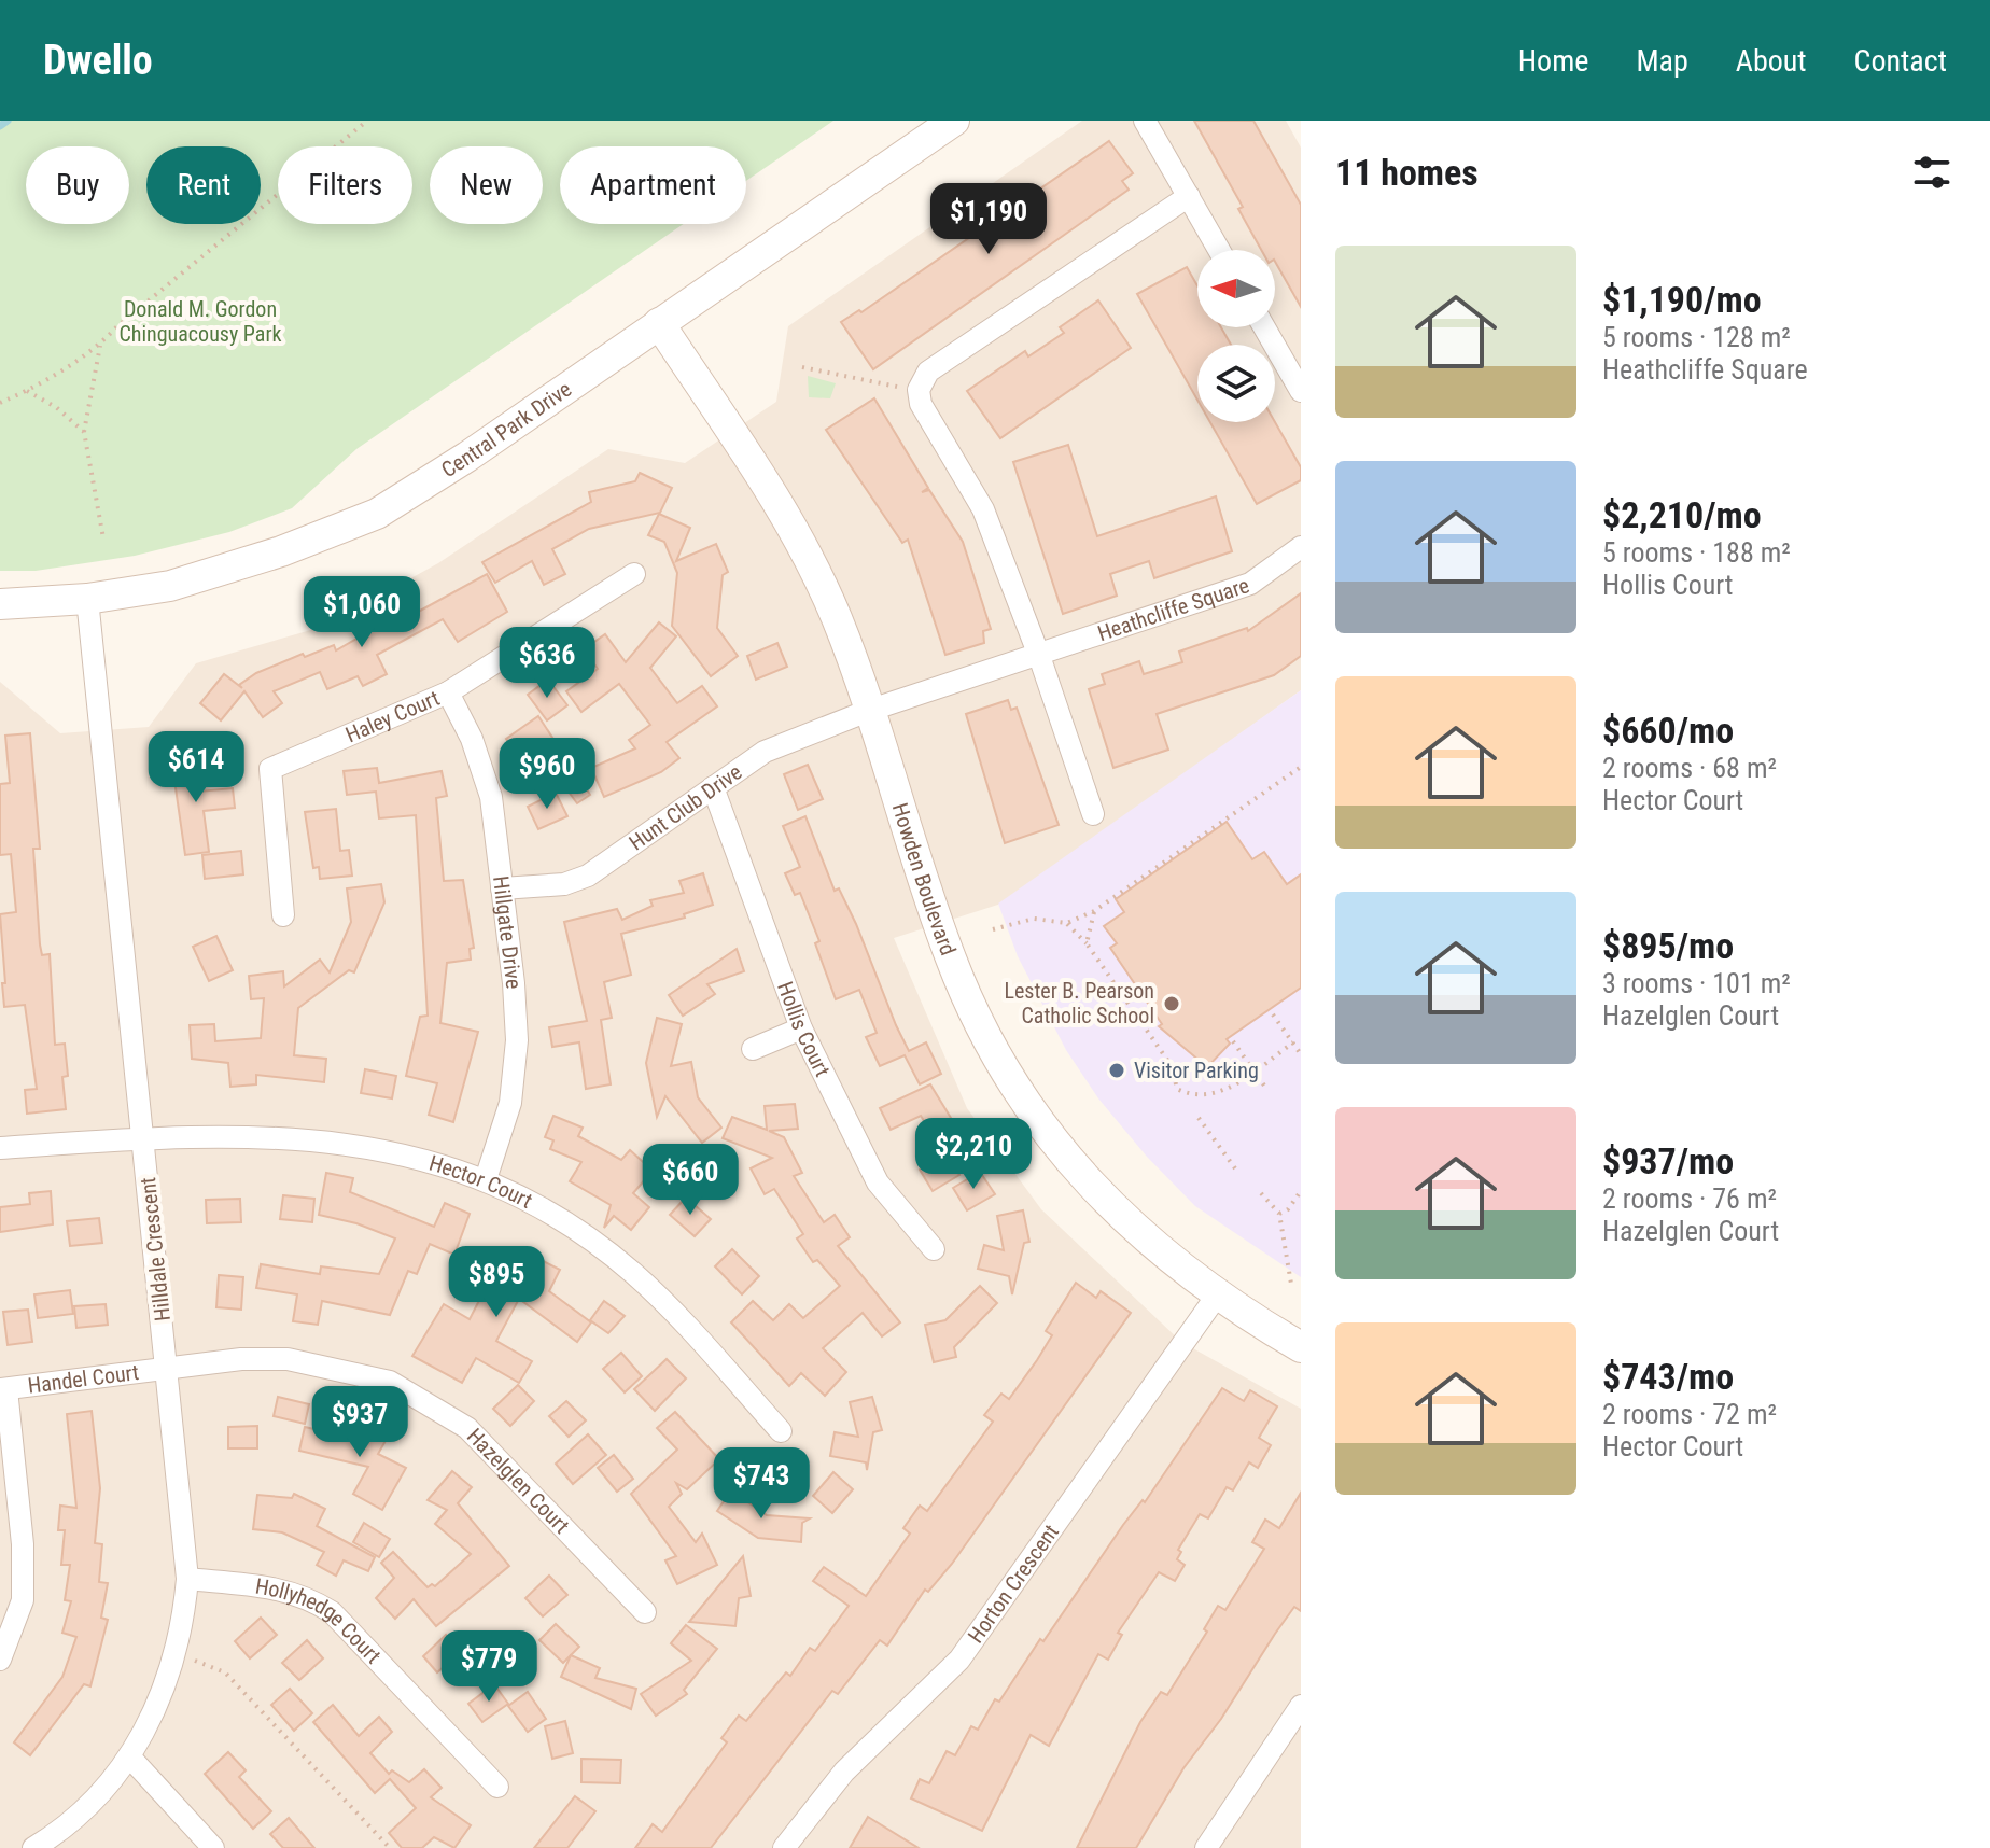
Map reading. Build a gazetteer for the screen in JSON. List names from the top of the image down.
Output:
{
  "streets": {
    "street": [
      "Central Park Drive",
      "Heathcliffe Square",
      "Haley Court",
      "Hunt Club Drive",
      "Howden Boulevard",
      "Hillgate Drive",
      "Hollis Court",
      "Hector Court",
      "Hilldale Crescent",
      "Handel Court",
      "Hazelglen Court",
      "Horton Crescent",
      "Hollyhedge Court"
    ]
  },
  "crossings": [
    ["Central Park Drive", "Howden Boulevard"],
    ["Central Park Drive", "Hilldale Crescent"],
    ["Heathcliffe Square", "Hunt Club Drive"],
    ["Heathcliffe Square", "Howden Boulevard"],
    ["Haley Court", "Hillgate Drive"],
    ["Hunt Club Drive", "Howden Boulevard"],
    ["Hunt Club Drive", "Hillgate Drive"],
    ["Hunt Club Drive", "Hollis Court"],
    ["Howden Boulevard", "Horton Crescent"],
    ["Hillgate Drive", "Hector Court"],
    ["Hector Court", "Hilldale Crescent"],
    ["Hilldale Crescent", "Handel Court"],
    ["Hilldale Crescent", "Hazelglen Court"],
    ["Hilldale Crescent", "Hollyhedge Court"],
    ["Handel Court", "Hazelglen Court"]
  ],
  "parks": ["Donald M. Gordon Chinguacousy Park"],
  "places": ["Lester B. Pearson Catholic School", "Visitor Parking"],
  "north": "left",
  "page": {
    "header": "Dwello",
    "nav": [
      "Home",
      "Map",
      "About",
      "Contact"
    ],
    "heading": "11 homes",
    "chip": [
      "Buy",
      "Rent",
      "Filters",
      "New",
      "Apartment"
    ],
    "price": [
      "$1,190",
      "$1,060",
      "$636",
      "$614",
      "$960",
      "$2,210",
      "$660",
      "$895",
      "$937",
      "$743",
      "$779"
    ],
    "list": [
      {
        "name": "$1,190/mo",
        "note": "5 rooms · 128 m² · Heathcliffe Square"
      },
      {
        "name": "$2,210/mo",
        "note": "5 rooms · 188 m² · Hollis Court"
      },
      {
        "name": "$660/mo",
        "note": "2 rooms · 68 m² · Hector Court"
      },
      {
        "name": "$895/mo",
        "note": "3 rooms · 101 m² · Hazelglen Court"
      },
      {
        "name": "$937/mo",
        "note": "2 rooms · 76 m² · Hazelglen Court"
      },
      {
        "name": "$743/mo",
        "note": "2 rooms · 72 m² · Hector Court"
      }
    ]
  }
}
